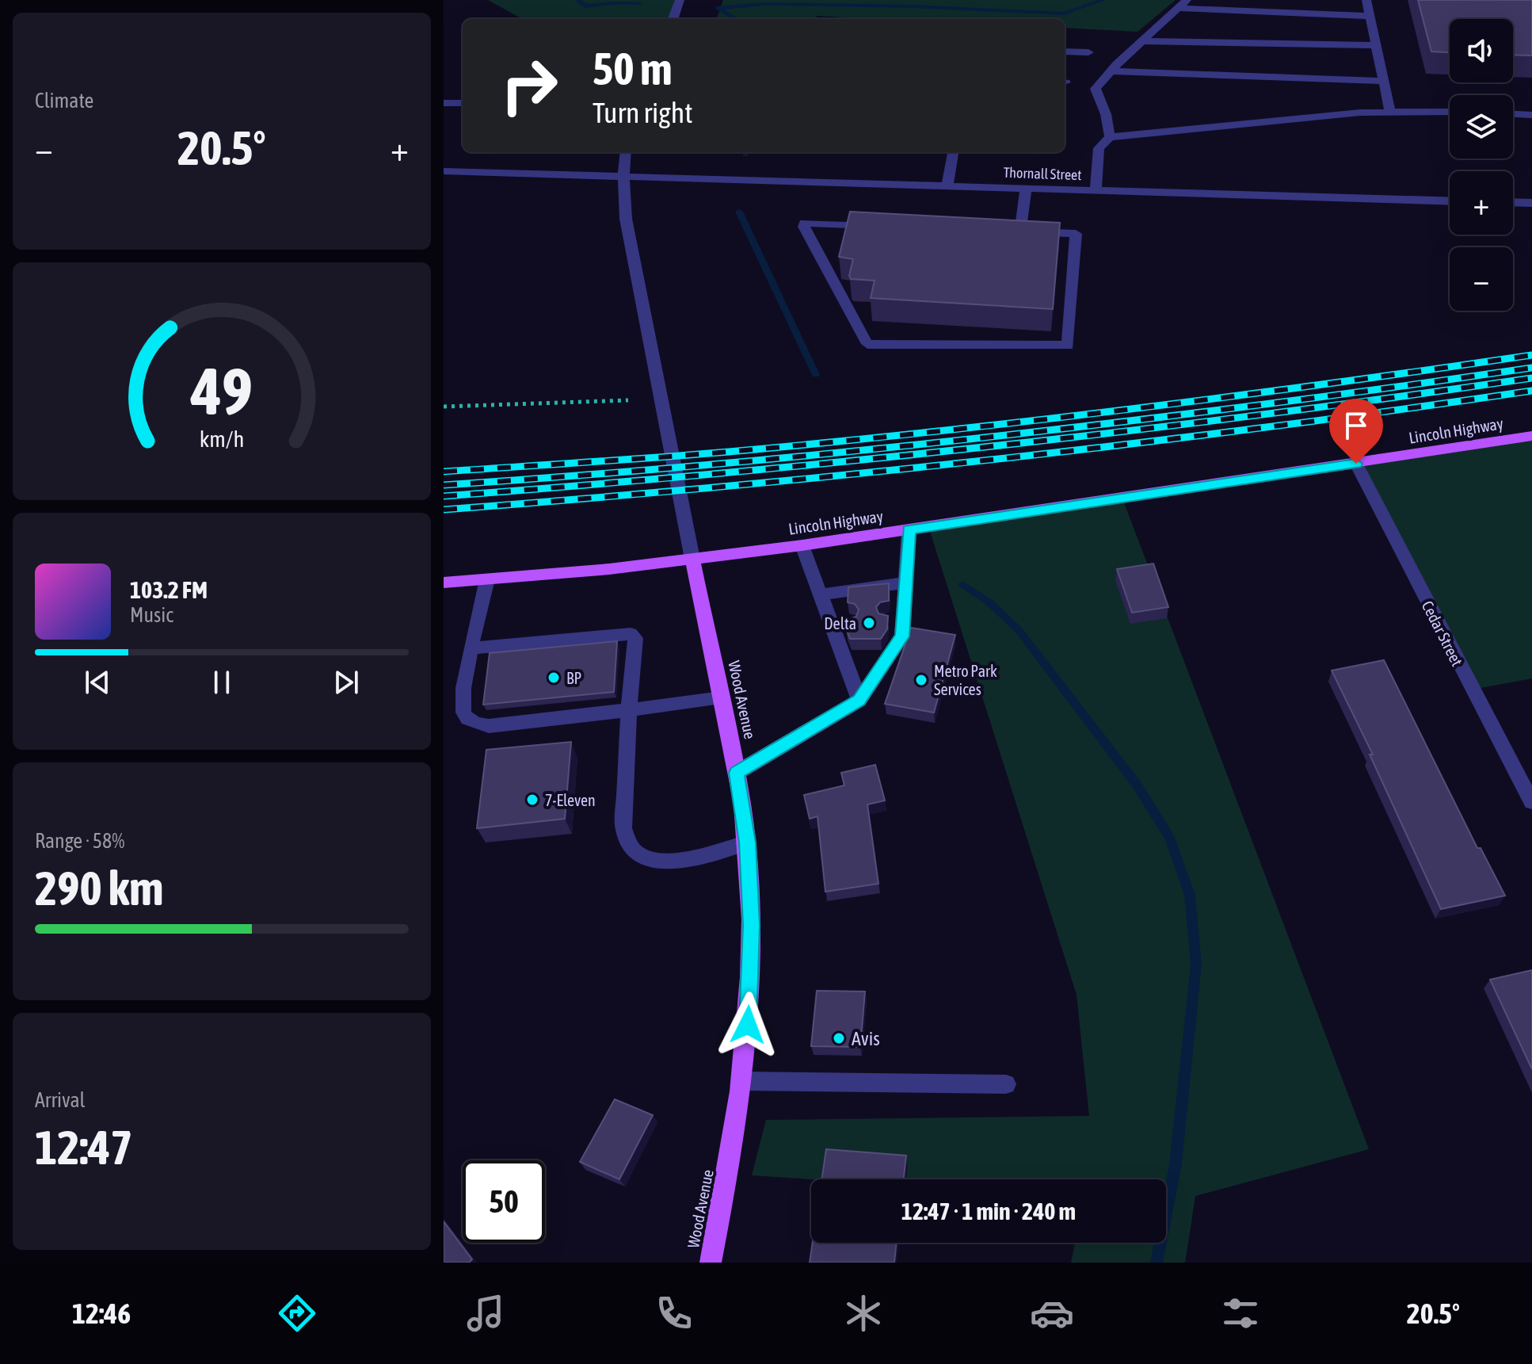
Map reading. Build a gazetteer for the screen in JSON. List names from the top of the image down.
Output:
{
  "streets": {
    "main road": ["Lincoln Highway", "Wood Avenue"],
    "street": ["Thornall Street", "Cedar Street"]
  },
  "crossings": [
    ["Thornall Street", "Wood Avenue"],
    ["Lincoln Highway", "Cedar Street"],
    ["Lincoln Highway", "Wood Avenue"]
  ],
  "places": [
    "Delta",
    "BP",
    "Metro Park Services",
    "7-Eleven",
    "Avis"
  ],
  "page": {
    "tile": [
      "Climate",
      ["Range · 58%", "290 km"],
      ["Arrival", "12:47"]
    ],
    "map_buttons": ["+", "−"],
    "turn": ["50 m", "Turn right"],
    "heat": ["−", "20.5°", "+"],
    "song": ["103.2 FM", "Music"],
    "limit": "50",
    "trip": "12:47 · 1 min · 240 m",
    "tabs": ["12:46", "20.5°"],
    "gauge": ["49", "km/h"]
  }
}
